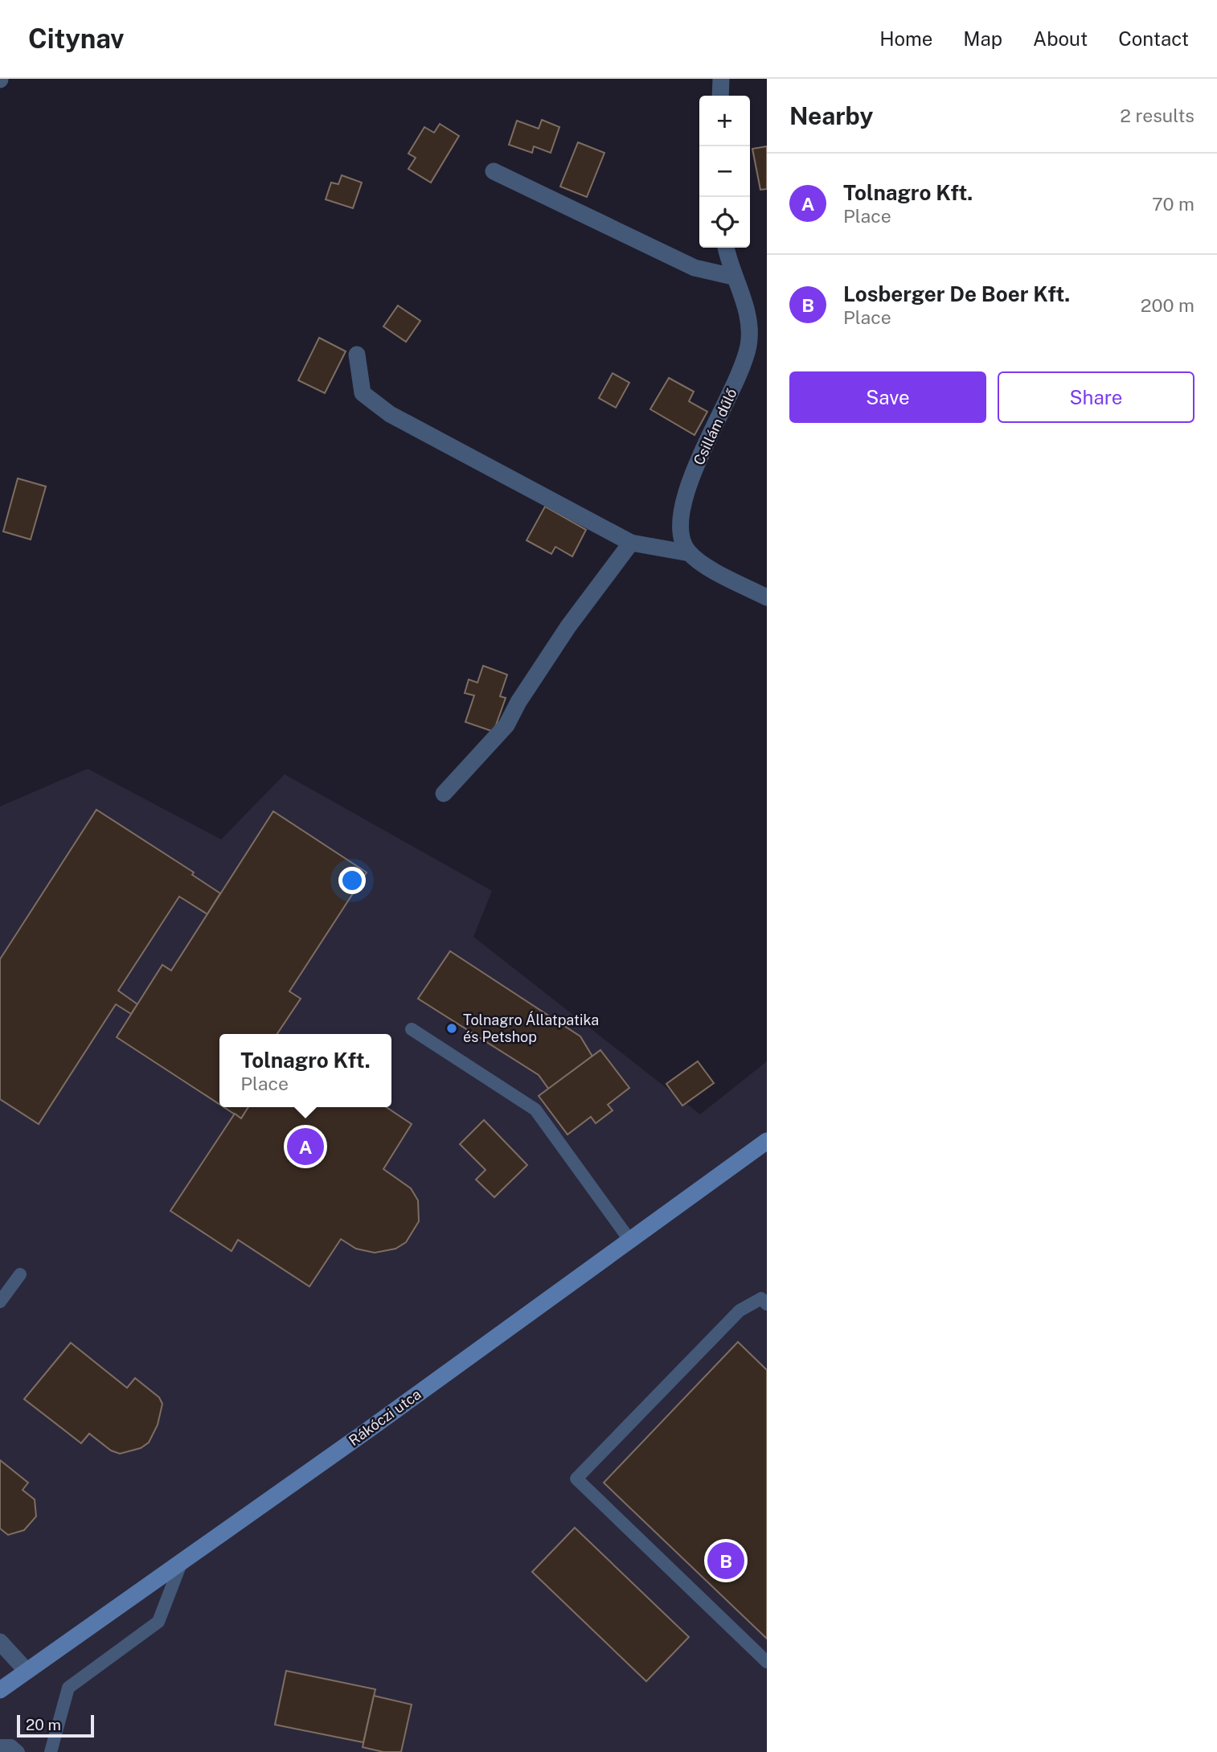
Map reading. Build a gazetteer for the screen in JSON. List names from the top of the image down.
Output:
{
  "streets": {
    "street": ["Csillám dűlő", "Rákóczi utca"]
  },
  "places": ["Tolnagro Állatpatika és Petshop"],
  "scale_bar": "20 m",
  "page": {
    "header": "Citynav",
    "nav": [
      "Home",
      "Map",
      "About",
      "Contact"
    ],
    "heading": ["Nearby", "2 results"],
    "map_buttons": ["+", "−"],
    "list": [
      {
        "mark": "A",
        "name": "Tolnagro Kft.",
        "note": "Place",
        "value": "70 m"
      },
      {
        "mark": "B",
        "name": "Losberger De Boer Kft.",
        "note": "Place",
        "value": "200 m"
      }
    ],
    "buttons": ["Save", "Share"],
    "popup": ["Tolnagro Kft.", "Place"],
    "pins": ["A", "B"],
    "scale": "20 m"
  }
}
